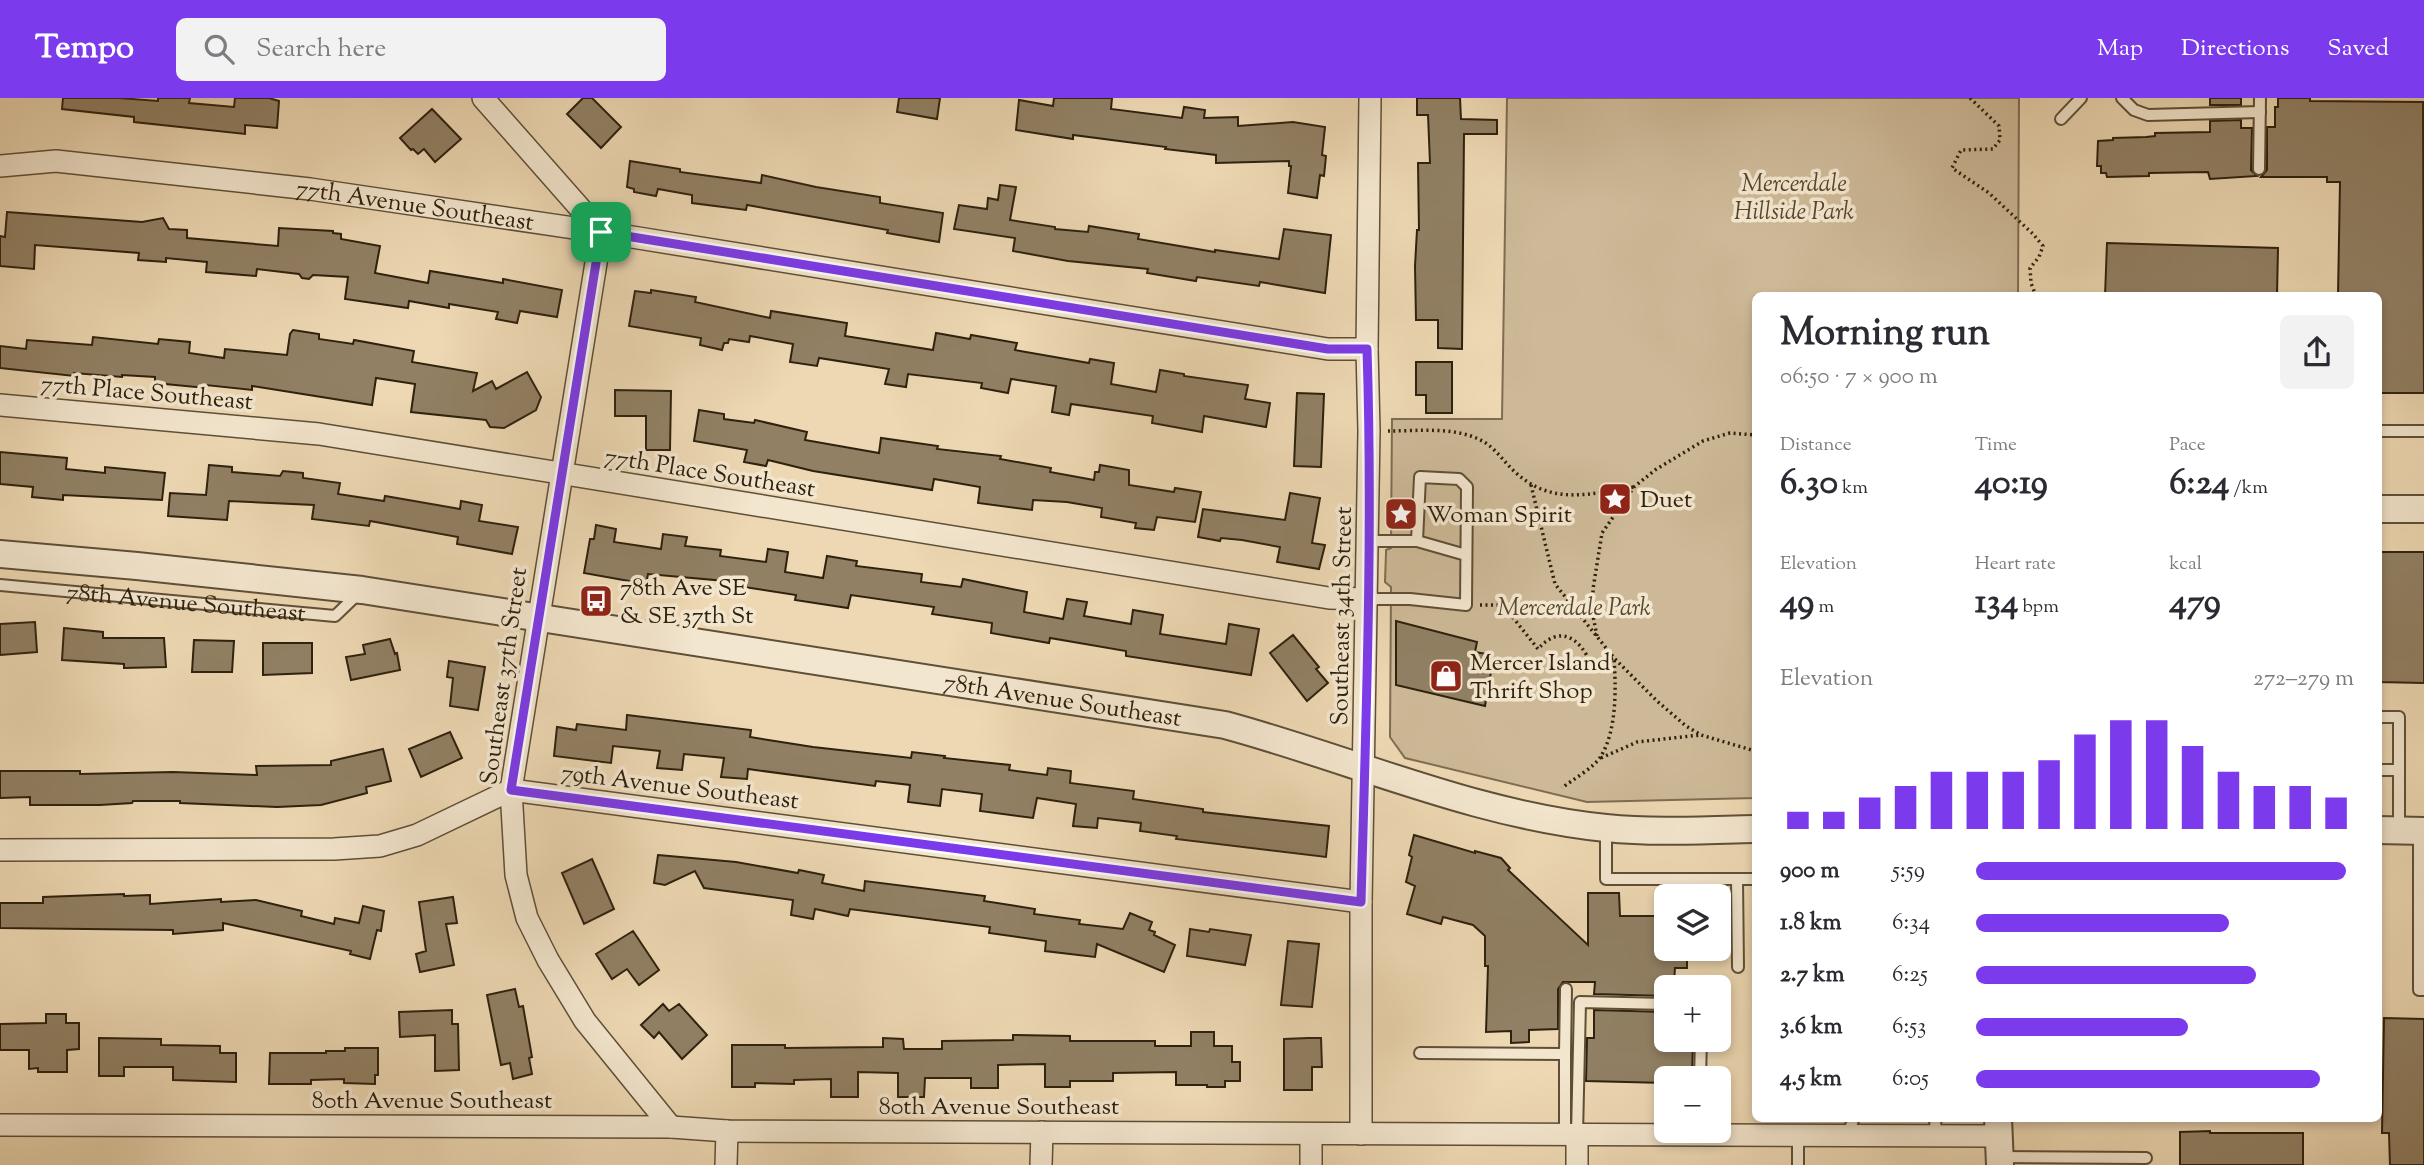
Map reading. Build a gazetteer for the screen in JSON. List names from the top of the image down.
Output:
{
  "streets": {
    "street": [
      "77th Avenue Southeast",
      "77th Place Southeast",
      "78th Avenue Southeast",
      "Southeast 34th Street",
      "Southeast 37th Street",
      "79th Avenue Southeast",
      "80th Avenue Southeast"
    ]
  },
  "crossings": [
    ["77th Avenue Southeast", "Southeast 34th Street"],
    ["77th Avenue Southeast", "Southeast 37th Street"],
    ["77th Place Southeast", "Southeast 34th Street"],
    ["77th Place Southeast", "Southeast 37th Street"],
    ["78th Avenue Southeast", "Southeast 34th Street"],
    ["78th Avenue Southeast", "Southeast 37th Street"],
    ["Southeast 34th Street", "79th Avenue Southeast"],
    ["Southeast 34th Street", "80th Avenue Southeast"],
    ["Southeast 37th Street", "79th Avenue Southeast"],
    ["Southeast 37th Street", "80th Avenue Southeast"]
  ],
  "parks": ["Mercerdale Hillside Park", "Mercerdale Park"],
  "places": {
    "place": ["Duet", "Woman Spirit"],
    "bus stop": ["78th Ave SE & SE 37th St"],
    "shop": ["Mercer Island Thrift Shop"]
  },
  "page": {
    "header": "Tempo",
    "search": "Search here",
    "nav": ["Map", "Directions", "Saved"],
    "heading": ["Morning run", "06:50 · 7 × 900 m"],
    "stats": [
      ["Distance", "6.30 km"],
      ["Time", "40:19"],
      ["Pace", "6:24 /km"],
      ["Elevation", "49 m"],
      ["Heart rate", "134 bpm"],
      ["kcal", "479"]
    ],
    "chart": ["Elevation", "272–279 m"],
    "list": [
      {
        "name": "900 m",
        "note": "5:59"
      },
      {
        "name": "1.8 km",
        "note": "6:34"
      },
      {
        "name": "2.7 km",
        "note": "6:25"
      },
      {
        "name": "3.6 km",
        "note": "6:53"
      },
      {
        "name": "4.5 km",
        "note": "6:05"
      }
    ],
    "map_buttons": ["+", "−"]
  }
}
